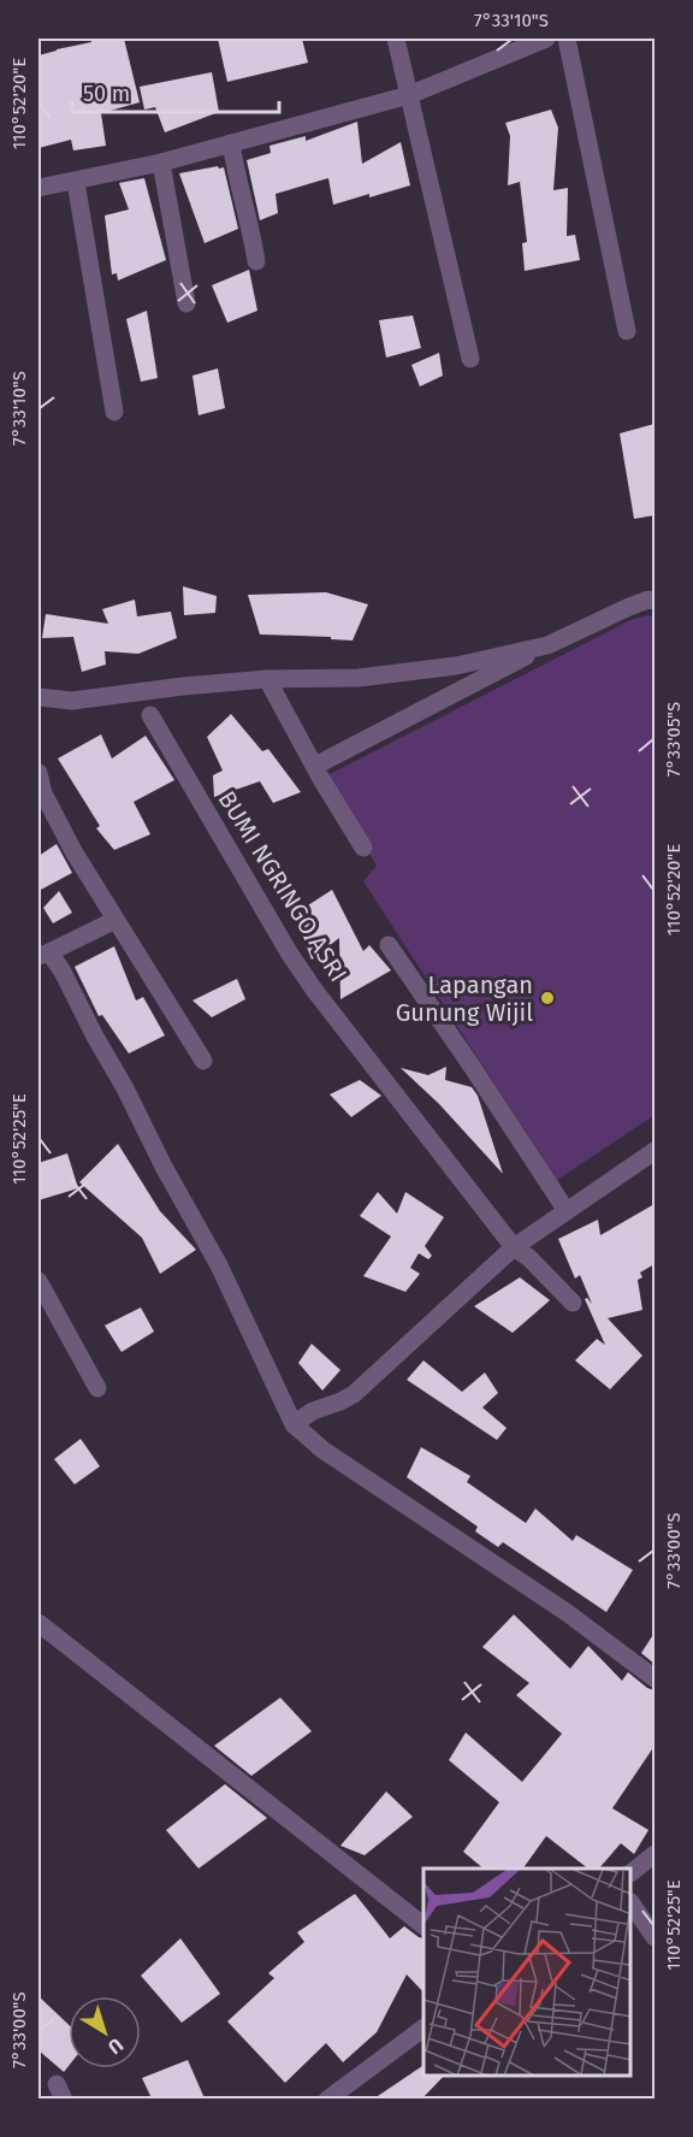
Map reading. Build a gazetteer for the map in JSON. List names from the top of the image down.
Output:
{
  "streets": {
    "street": ["BUMI NGRINGO ASRI"]
  },
  "places": ["Lapangan Gunung Wijil"],
  "scale_bar": "50 m",
  "north": "bottom right",
  "coordinates": [
    "7°33'10\"S",
    "110°52'20\"E",
    "7°33'05\"S",
    "110°52'25\"E",
    "7°33'00\"S"
  ]
}
